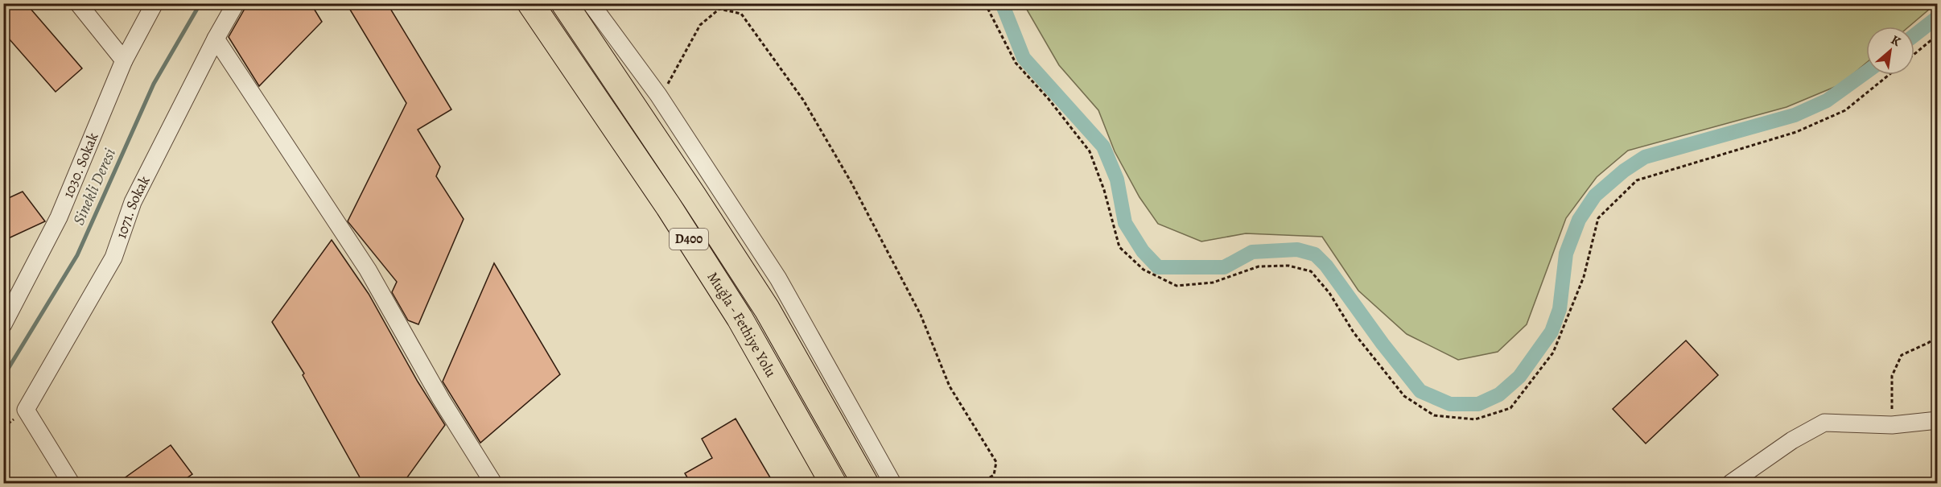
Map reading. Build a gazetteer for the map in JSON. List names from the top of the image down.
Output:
{
  "streets": {
    "highway": ["D400", "Muğla - Fethiye Yolu"],
    "street": ["1030. Sokak", "1071. Sokak"]
  },
  "water": ["Sinekli Deresi"],
  "north": "top right"
}
